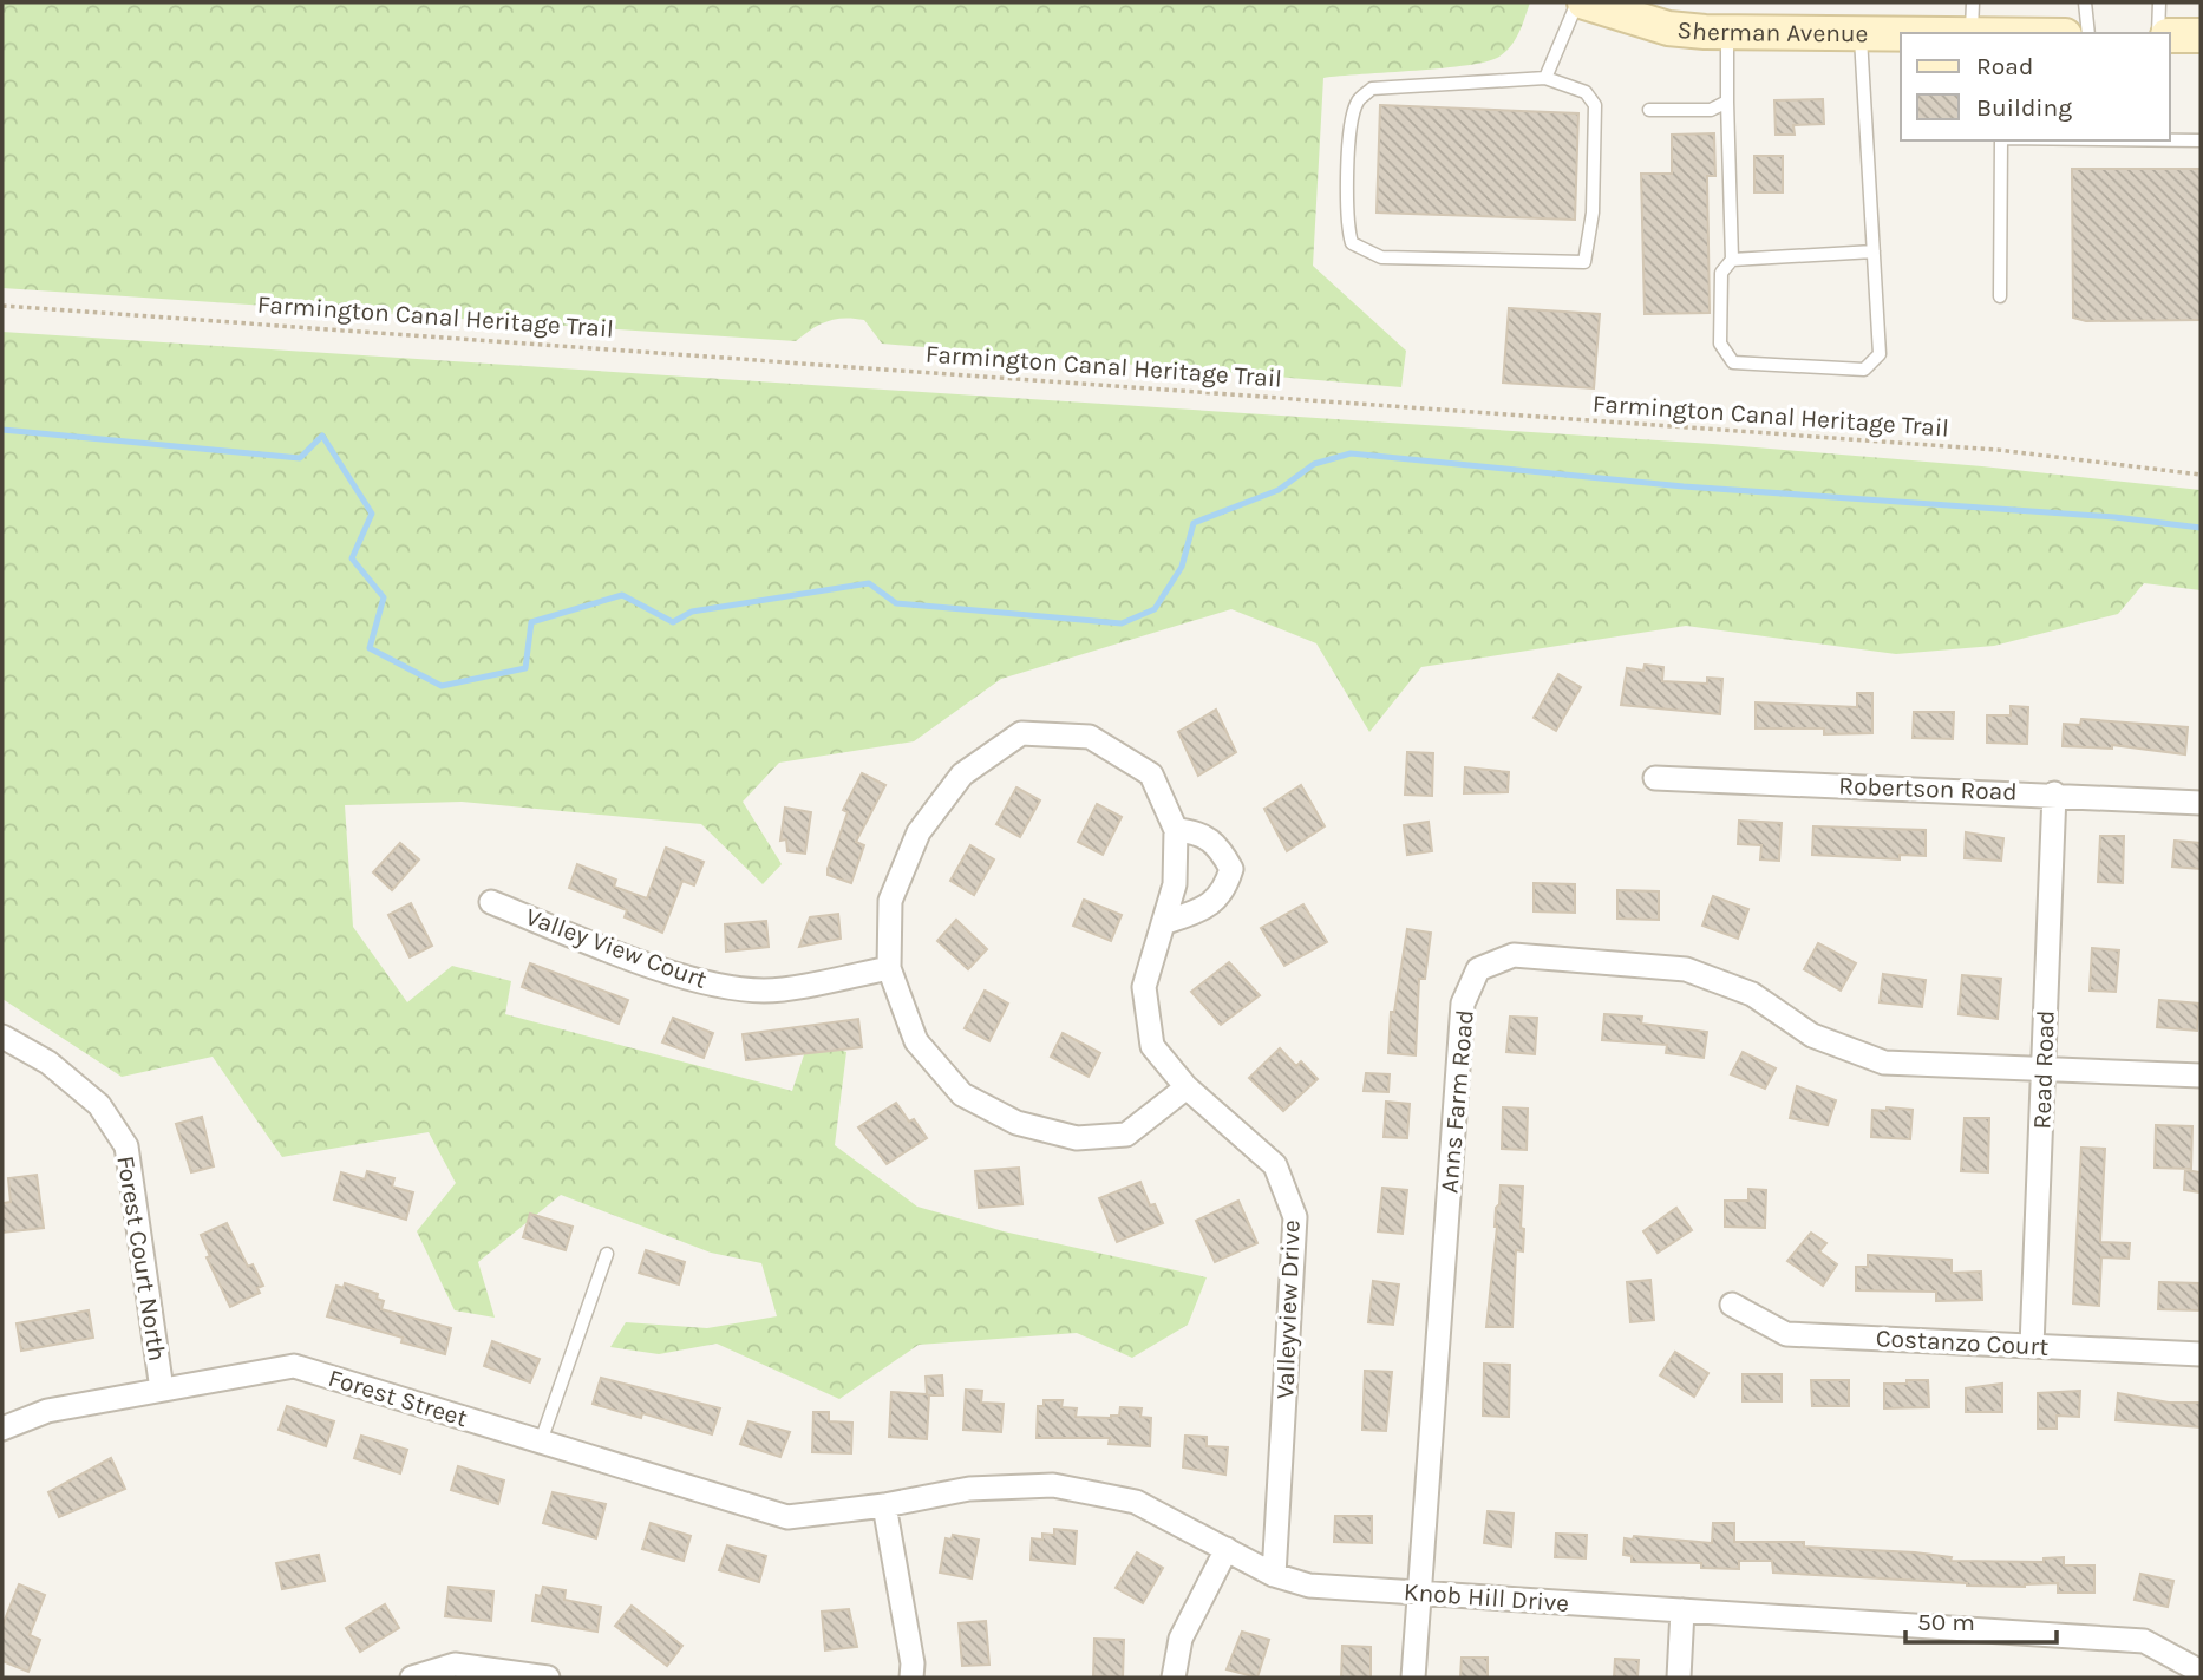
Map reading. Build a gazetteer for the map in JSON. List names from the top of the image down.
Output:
{
  "streets": {
    "main road": ["Sherman Avenue"],
    "street": [
      "Robertson Road",
      "Valley View Court",
      "Read Road",
      "Anns Farm Road",
      "Forest Court North",
      "Valleyview Drive",
      "Costanzo Court",
      "Forest Street",
      "Knob Hill Drive"
    ],
    "path": ["Farmington Canal Heritage Trail"]
  },
  "crossings": [
    ["Robertson Road", "Read Road"],
    ["Valley View Court", "Valleyview Drive"],
    ["Read Road", "Anns Farm Road"],
    ["Read Road", "Costanzo Court"],
    ["Anns Farm Road", "Knob Hill Drive"],
    ["Forest Court North", "Forest Street"],
    ["Valleyview Drive", "Knob Hill Drive"],
    ["Forest Street", "Knob Hill Drive"]
  ],
  "legend": ["Road", "Building"],
  "scale_bar": "50 m"
}
